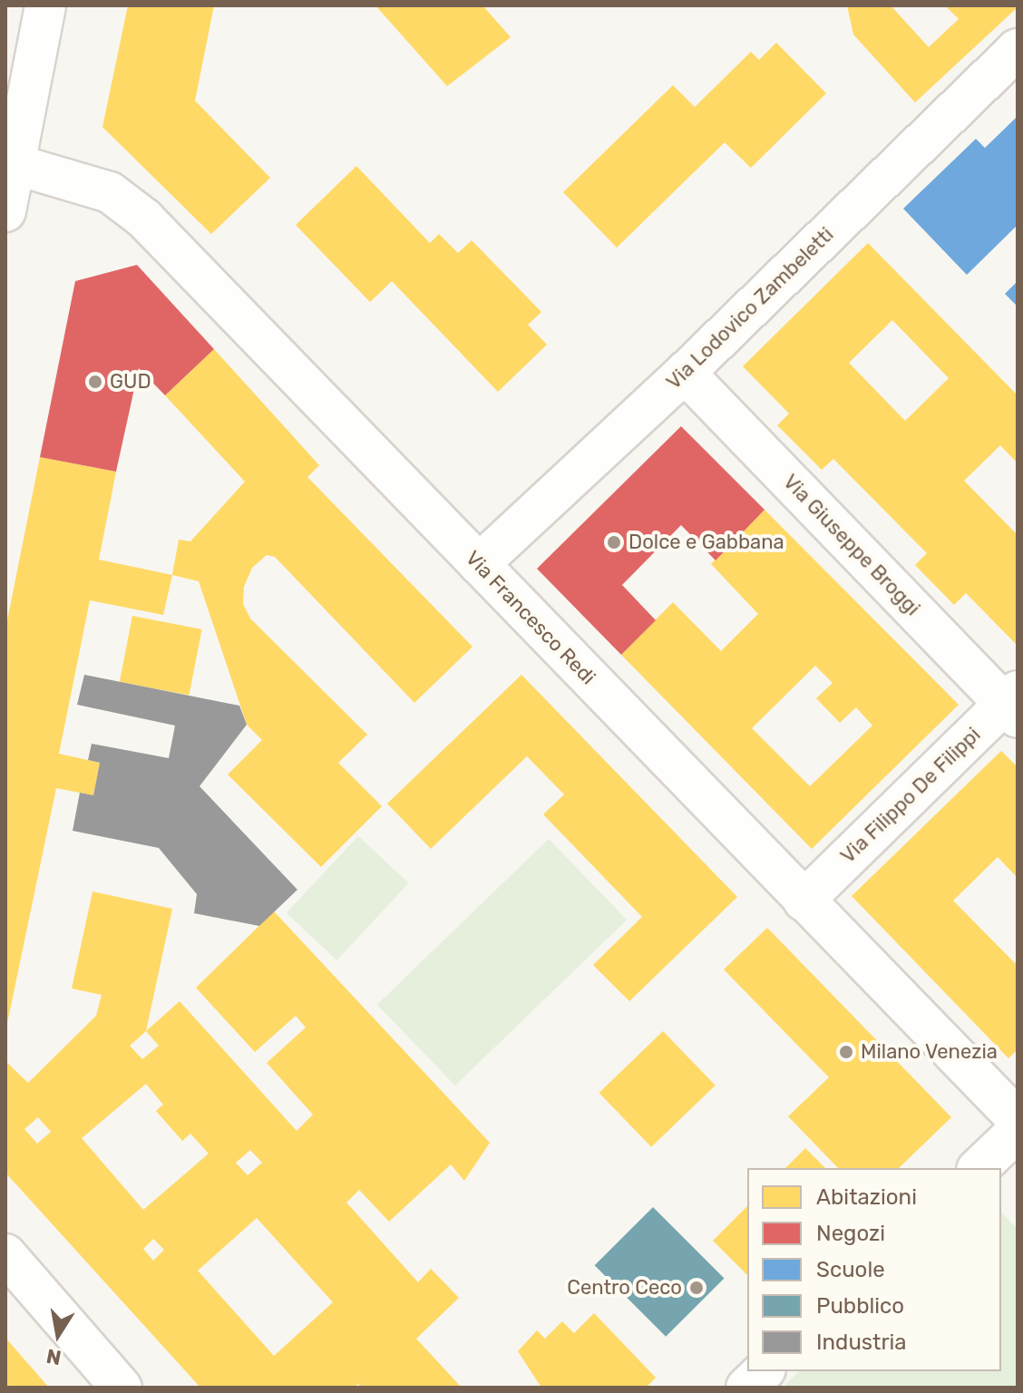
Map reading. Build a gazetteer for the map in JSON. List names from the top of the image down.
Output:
{
  "streets": {
    "street": [
      "Via Lodovico Zambeletti",
      "Via Giuseppe Broggi",
      "Via Francesco Redi",
      "Via Filippo De Filippi"
    ]
  },
  "crossings": [
    ["Via Lodovico Zambeletti", "Via Giuseppe Broggi"],
    ["Via Lodovico Zambeletti", "Via Francesco Redi"],
    ["Via Giuseppe Broggi", "Via Filippo De Filippi"],
    ["Via Francesco Redi", "Via Filippo De Filippi"]
  ],
  "places": [
    "GUD",
    "Dolce e Gabbana",
    "Milano Venezia",
    "Centro Ceco"
  ],
  "legend": [
    "Abitazioni",
    "Negozi",
    "Scuole",
    "Pubblico",
    "Industria"
  ],
  "north": "bottom"
}
